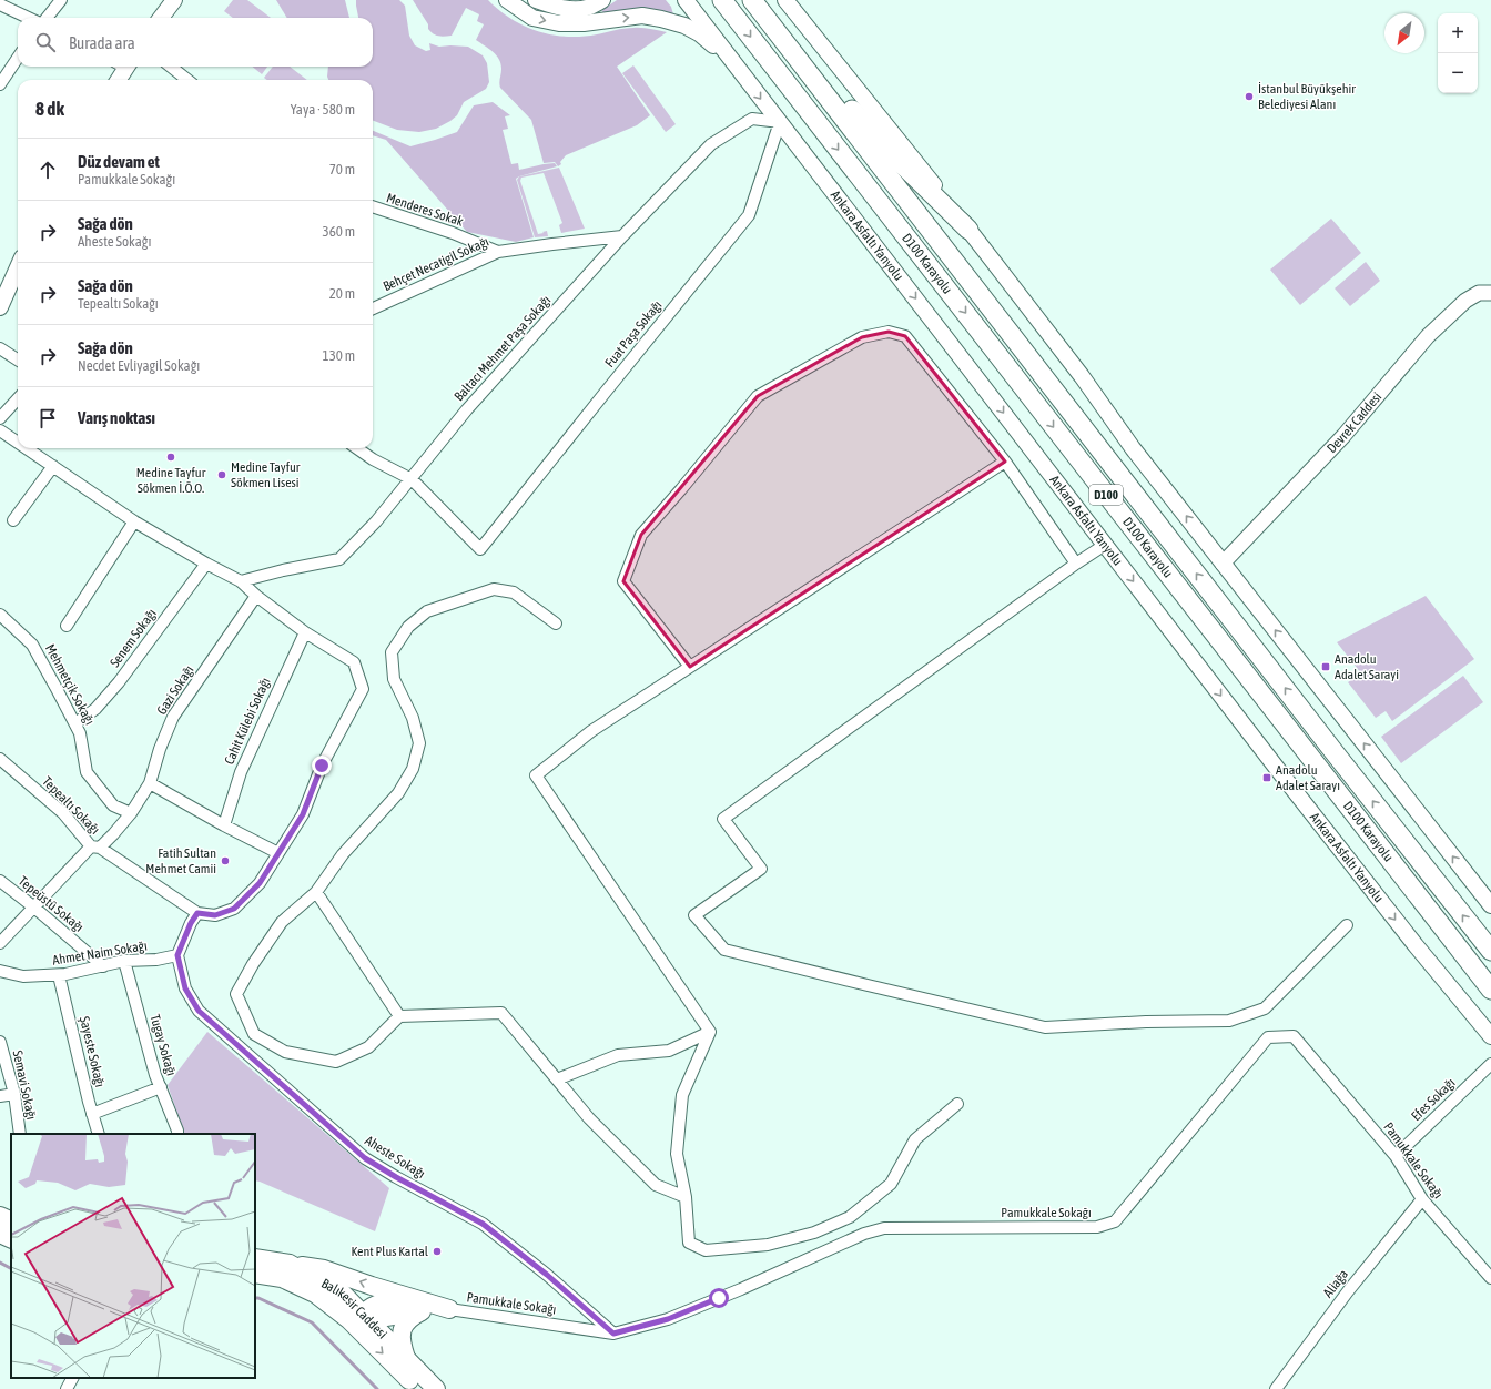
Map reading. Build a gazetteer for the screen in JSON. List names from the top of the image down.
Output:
{
  "streets": {
    "highway": ["D100 Karayolu", "D100"],
    "main road": ["Ankara Asfaltı Yanyolu", "Balıkesir Caddesi"],
    "street": [
      "Menderes Sokak",
      "Behçet Necatigil Sokağı",
      "Fuat Paşa Sokağı",
      "Baltacı Mehmet Paşa Sokağı",
      "Devrek Caddesi",
      "Senem Sokağı",
      "Mehmetçik Sokağı",
      "Gazi Sokağı",
      "Cahit Külebi Sokağı",
      "Tepealtı Sokağı",
      "Tepeüstü Sokağı",
      "Ahmet Naim Sokağı",
      "Tugay Sokağı",
      "Şayeste Sokağı",
      "Semavi Sokağı",
      "Efes Sokağı",
      "Aheste Sokağı",
      "Pamukkale Sokağı",
      "Aliağa"
    ]
  },
  "crossings": [
    ["Menderes Sokak", "Behçet Necatigil Sokağı"],
    ["Ankara Asfaltı Yanyolu", "Fuat Paşa Sokağı"],
    ["Ankara Asfaltı Yanyolu", "Baltacı Mehmet Paşa Sokağı"],
    ["Behçet Necatigil Sokağı", "Baltacı Mehmet Paşa Sokağı"],
    ["Fuat Paşa Sokağı", "Baltacı Mehmet Paşa Sokağı"],
    ["Senem Sokağı", "Mehmetçik Sokağı"],
    ["Mehmetçik Sokağı", "Gazi Sokağı"],
    ["Gazi Sokağı", "Tepealtı Sokağı"],
    ["Gazi Sokağı", "Tepeüstü Sokağı"],
    ["Tepeüstü Sokağı", "Ahmet Naim Sokağı"],
    ["Ahmet Naim Sokağı", "Tugay Sokağı"],
    ["Ahmet Naim Sokağı", "Şayeste Sokağı"],
    ["Ahmet Naim Sokağı", "Aheste Sokağı"],
    ["Efes Sokağı", "Pamukkale Sokağı"],
    ["Aheste Sokağı", "Pamukkale Sokağı"],
    ["Pamukkale Sokağı", "Aliağa"]
  ],
  "places": {
    "other": [
      "İstanbul Büyükşehir Belediyesi Alanı",
      "Medine Tayfur Sökmen İ.Ö.O.",
      "Medine Tayfur Sökmen Lisesi",
      "Fatih Sultan Mehmet Camii",
      "Kent Plus Kartal"
    ],
    "transit": ["Anadolu Adalet Sarayi", "Anadolu Adalet Sarayı"]
  },
  "north": "bottom left",
  "page": {
    "map_buttons": ["+", "−"],
    "search": "Burada ara",
    "heading": ["8 dk", "Yaya · 580 m"],
    "list": [
      ["Düz devam et", "Pamukkale Sokağı", "70 m"],
      ["Sağa dön", "Aheste Sokağı", "360 m"],
      ["Sağa dön", "Tepealtı Sokağı", "20 m"],
      ["Sağa dön", "Necdet Evliyagil Sokağı", "130 m"],
      "Varış noktası"
    ]
  }
}
